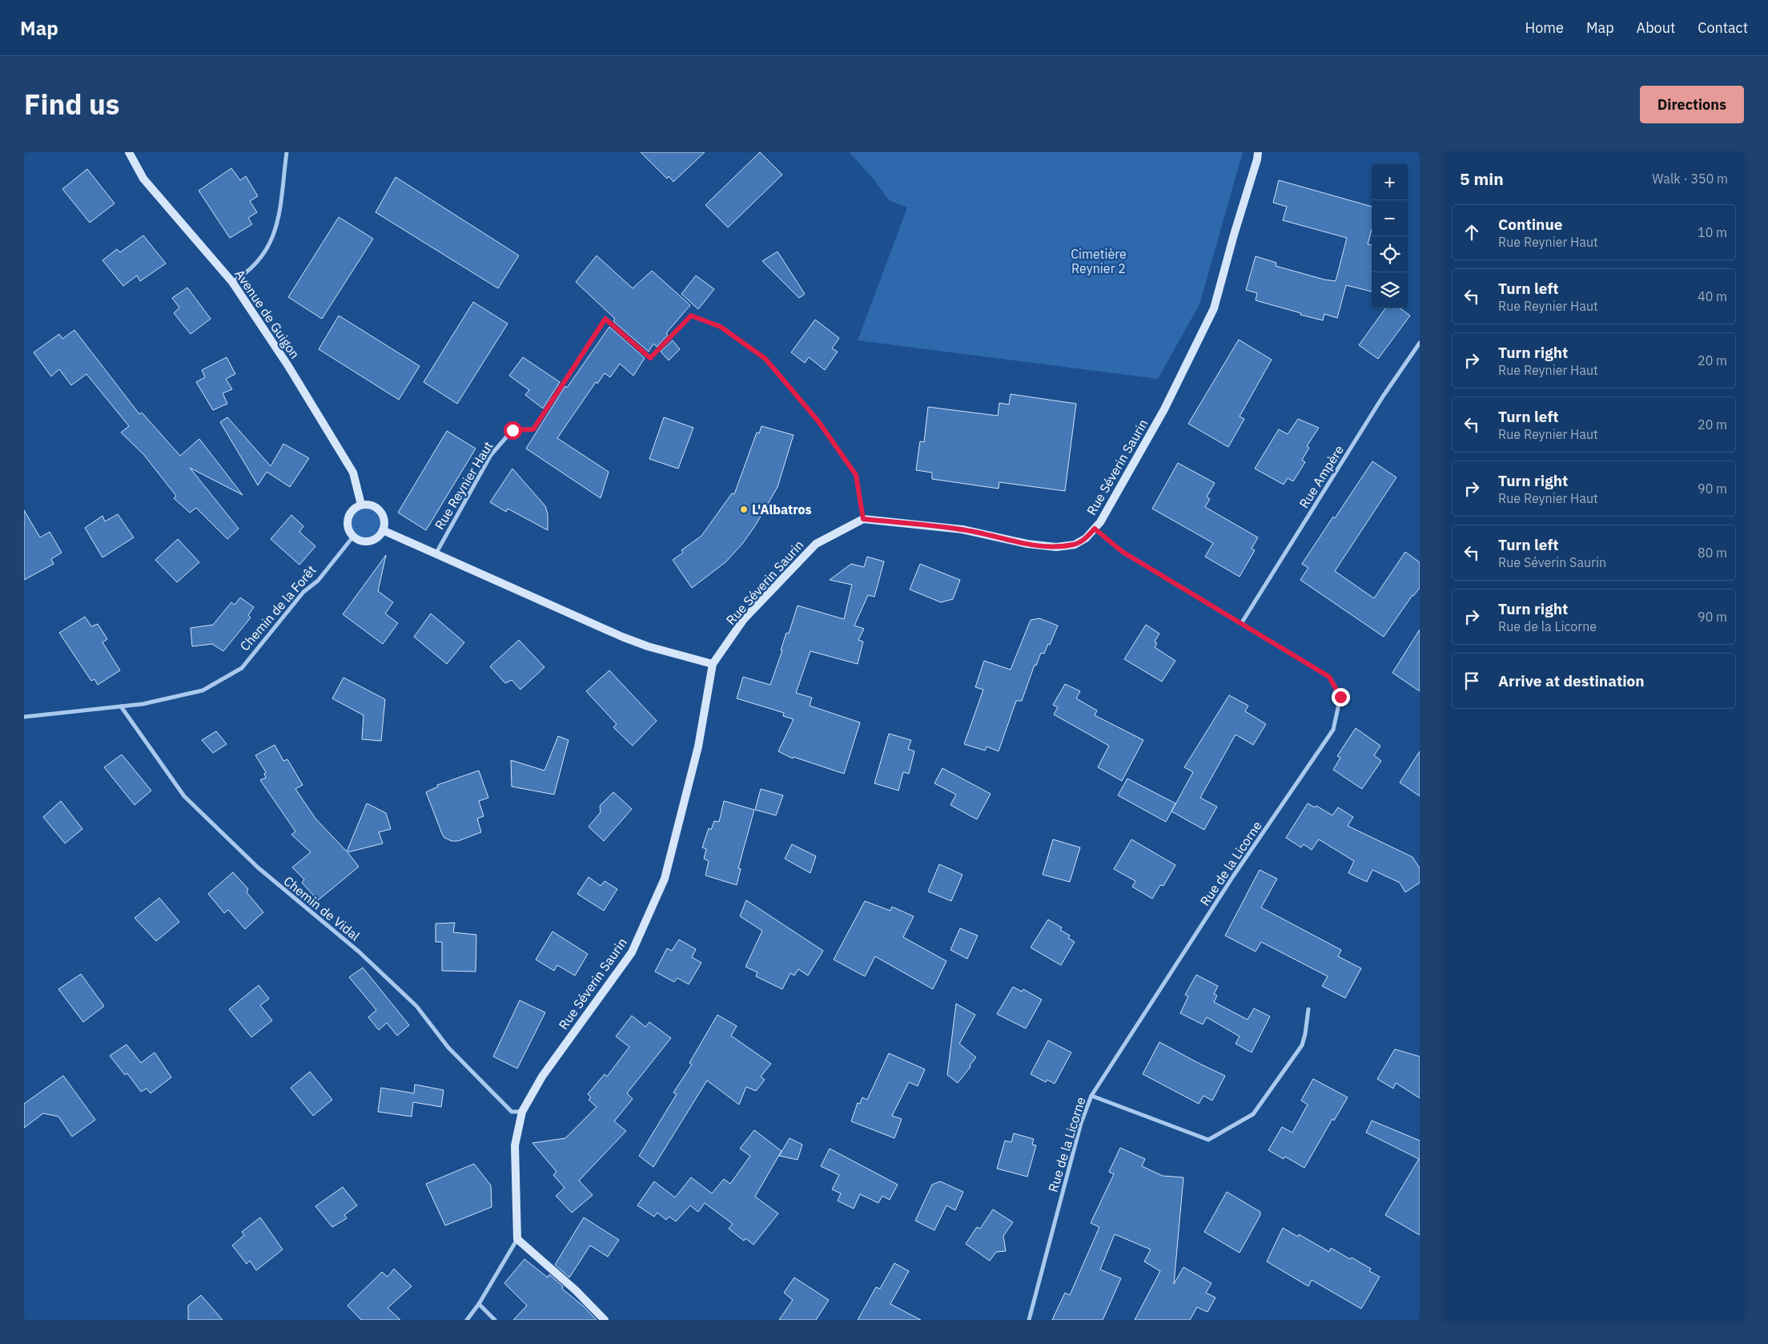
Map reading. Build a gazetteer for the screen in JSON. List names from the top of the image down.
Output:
{
  "streets": {
    "street": [
      "Avenue de Guigon",
      "Rue Séverin Saurin",
      "Rue Ampère",
      "Rue Reynier Haut",
      "Chemin de la Forêt",
      "Rue de la Licorne",
      "Chemin de Vidal"
    ]
  },
  "crossings": [
    ["Avenue de Guigon", "Chemin de la Forêt"],
    ["Rue Séverin Saurin", "Rue Reynier Haut"],
    ["Rue Séverin Saurin", "Rue de la Licorne"],
    ["Rue Séverin Saurin", "Chemin de Vidal"],
    ["Rue Ampère", "Rue de la Licorne"],
    ["Chemin de la Forêt", "Chemin de Vidal"]
  ],
  "parks": ["Cimetière Reynier 2"],
  "places": ["L'Albatros"],
  "page": {
    "header": "Map",
    "nav": [
      "Home",
      "Map",
      "About",
      "Contact"
    ],
    "title": "Find us",
    "buttons": "Directions",
    "heading": ["5 min", "Walk · 350 m"],
    "map_buttons": ["+", "−"],
    "list": [
      ["Continue", "Rue Reynier Haut", "10 m"],
      ["Turn left", "Rue Reynier Haut", "40 m"],
      ["Turn right", "Rue Reynier Haut", "20 m"],
      ["Turn left", "Rue Reynier Haut", "20 m"],
      ["Turn right", "Rue Reynier Haut", "90 m"],
      ["Turn left", "Rue Séverin Saurin", "80 m"],
      ["Turn right", "Rue de la Licorne", "90 m"],
      "Arrive at destination"
    ]
  }
}
